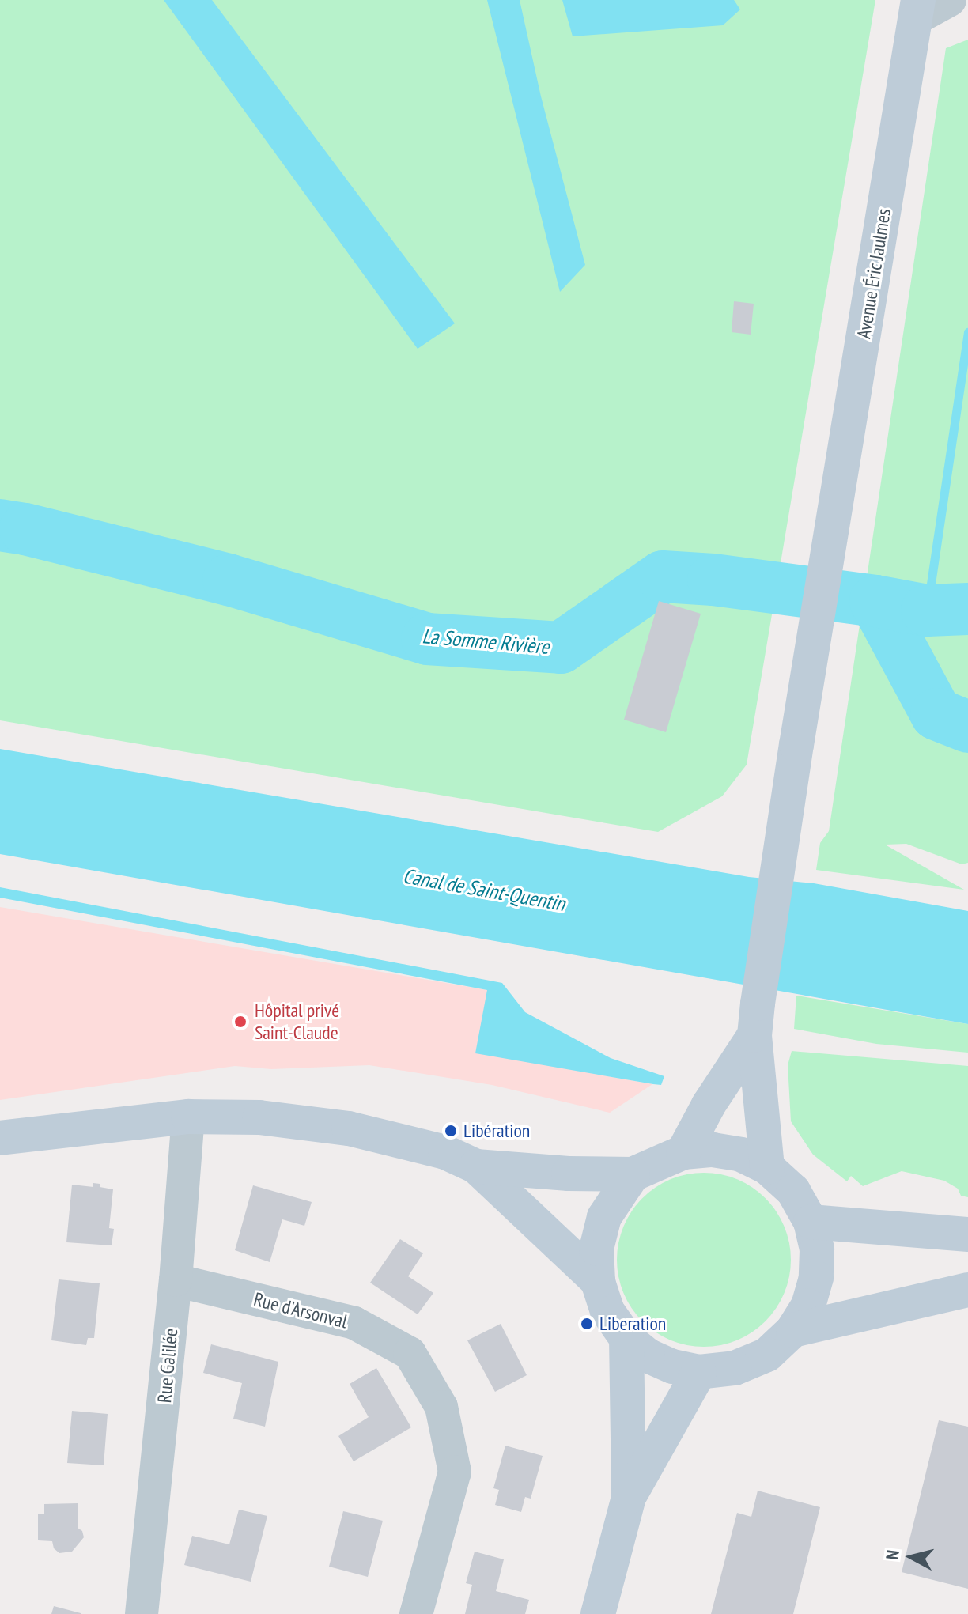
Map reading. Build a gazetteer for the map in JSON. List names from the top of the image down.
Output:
{
  "streets": {
    "main road": ["Avenue Éric Jaulmes"],
    "street": ["Rue d'Arsonval", "Rue Galilée"]
  },
  "crossings": [
    ["Rue d'Arsonval", "Rue Galilée"]
  ],
  "water": ["La Somme Rivière", "Canal de Saint-Quentin"],
  "places": ["Hôpital privé Saint-Claude", "Libération", "Liberation"],
  "north": "left"
}
